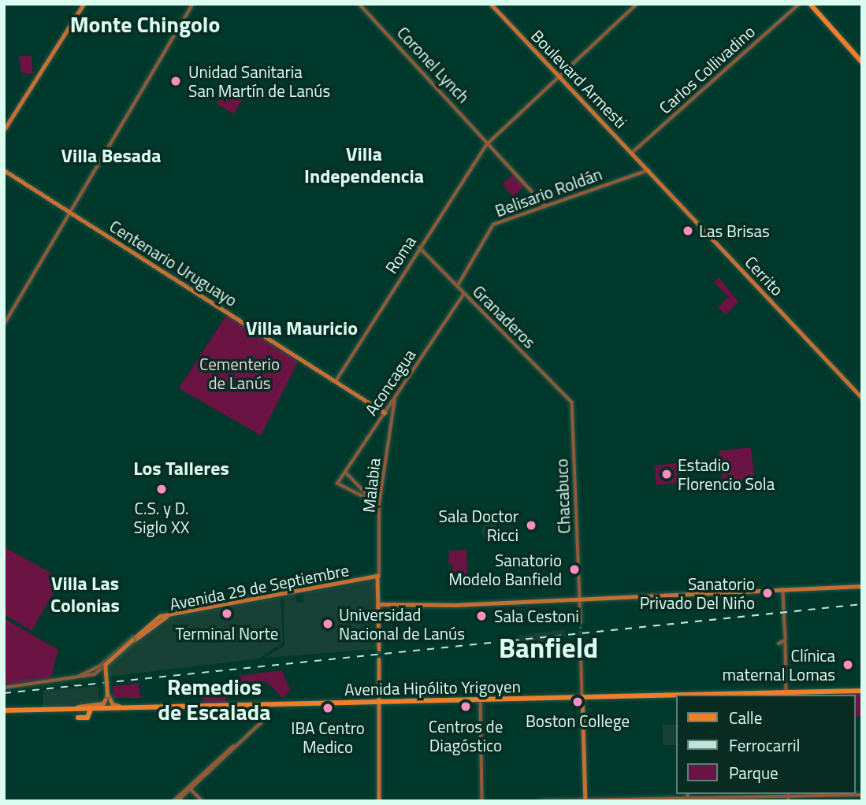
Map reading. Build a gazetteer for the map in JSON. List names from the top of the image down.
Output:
{
  "streets": {
    "main road": [
      "Boulevard Armesti",
      "Centenario Uruguayo",
      "Cerrito",
      "Malabia",
      "Avenida 29 de Septiembre",
      "Avenida Hipólito Yrigoyen"
    ],
    "street": [
      "Coronel Lynch",
      "Carlos Collivadino",
      "Belisario Roldán",
      "Roma",
      "Granaderos",
      "Aconcagua",
      "Chacabuco"
    ]
  },
  "crossings": [
    ["Coronel Lynch", "Belisario Roldán"],
    ["Coronel Lynch", "Roma"],
    ["Carlos Collivadino", "Boulevard Armesti"],
    ["Boulevard Armesti", "Belisario Roldán"],
    ["Boulevard Armesti", "Roma"],
    ["Boulevard Armesti", "Cerrito"],
    ["Belisario Roldán", "Cerrito"],
    ["Belisario Roldán", "Granaderos"],
    ["Roma", "Centenario Uruguayo"],
    ["Roma", "Granaderos"],
    ["Centenario Uruguayo", "Aconcagua"],
    ["Granaderos", "Aconcagua"],
    ["Granaderos", "Chacabuco"],
    ["Aconcagua", "Malabia"],
    ["Malabia", "Avenida 29 de Septiembre"]
  ],
  "districts": [
    "Monte Chingolo",
    "Villa Independencia",
    "Villa Besada",
    "Villa Mauricio",
    "Los Talleres",
    "Villa Las Colonias",
    "Banfield",
    "Remedios de Escalada"
  ],
  "parks": ["Cementerio de Lanús"],
  "places": [
    "Unidad Sanitaria San Martín de Lanús",
    "Las Brisas",
    "Estadio Florencio Sola",
    "C.S. y D. Siglo XX",
    "Sala Doctor Ricci",
    "Sanatorio Modelo Banfield",
    "Sanatorio Privado Del Nińo",
    "Terminal Norte",
    "Sala Cestoni",
    "Universidad Nacional de Lanús",
    "Clínica maternal Lomas",
    "Boston College",
    "Centros de Diagóstico",
    "IBA Centro Medico"
  ],
  "legend": ["Calle", "Ferrocarril", "Parque"]
}
